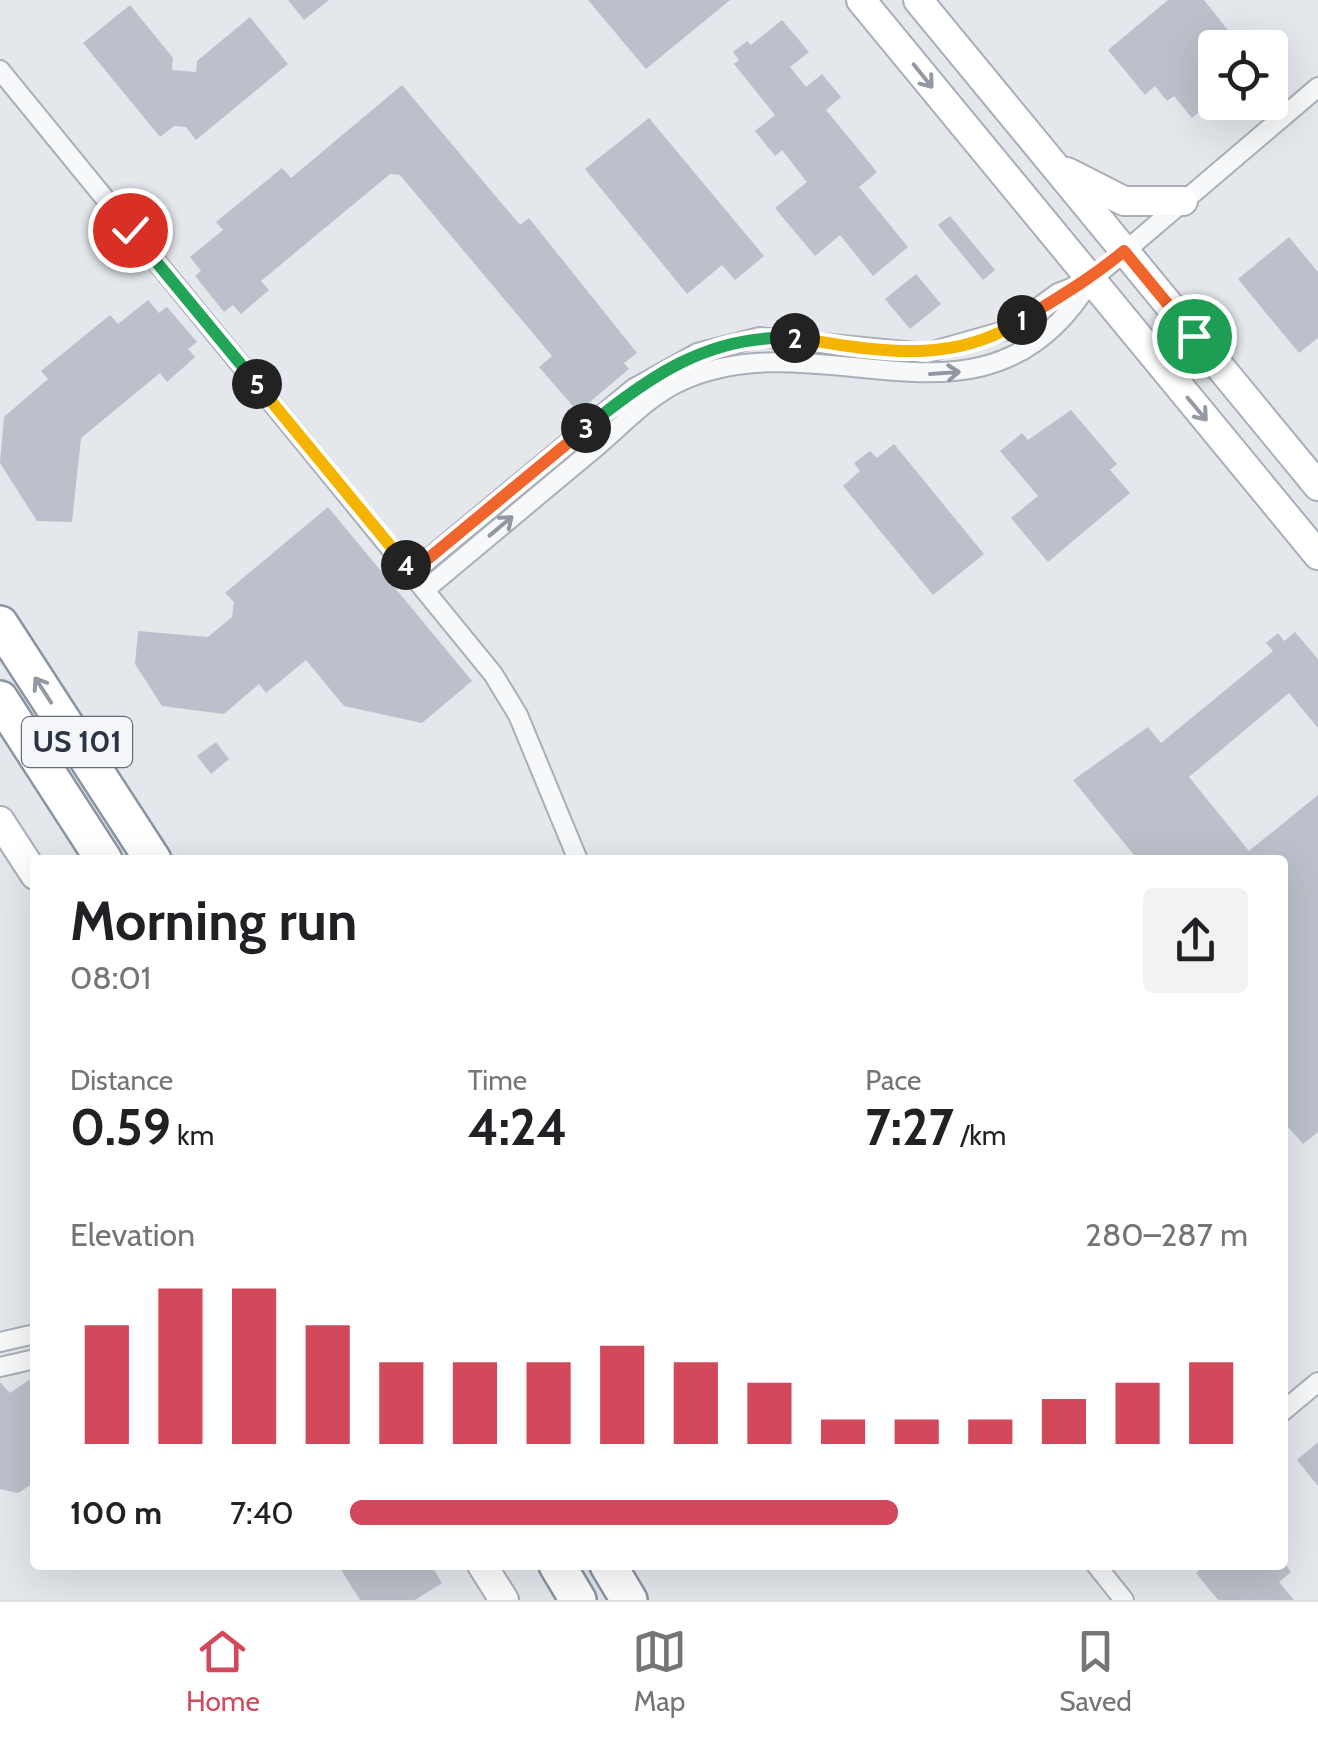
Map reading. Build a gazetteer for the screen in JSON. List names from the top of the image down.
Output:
{
  "streets": {
    "highway": ["US 101"]
  },
  "page": {
    "pins": [
      "1",
      "2",
      "5",
      "3",
      "4"
    ],
    "heading": ["Morning run", "08:01"],
    "stats": [
      ["Distance", "0.59 km"],
      ["Time", "4:24"],
      ["Pace", "7:27 /km"]
    ],
    "chart": ["Elevation", "280–287 m"],
    "list": [
      {
        "name": "100 m",
        "note": "7:40"
      }
    ],
    "tabs": ["Home", "Map", "Saved"]
  }
}
